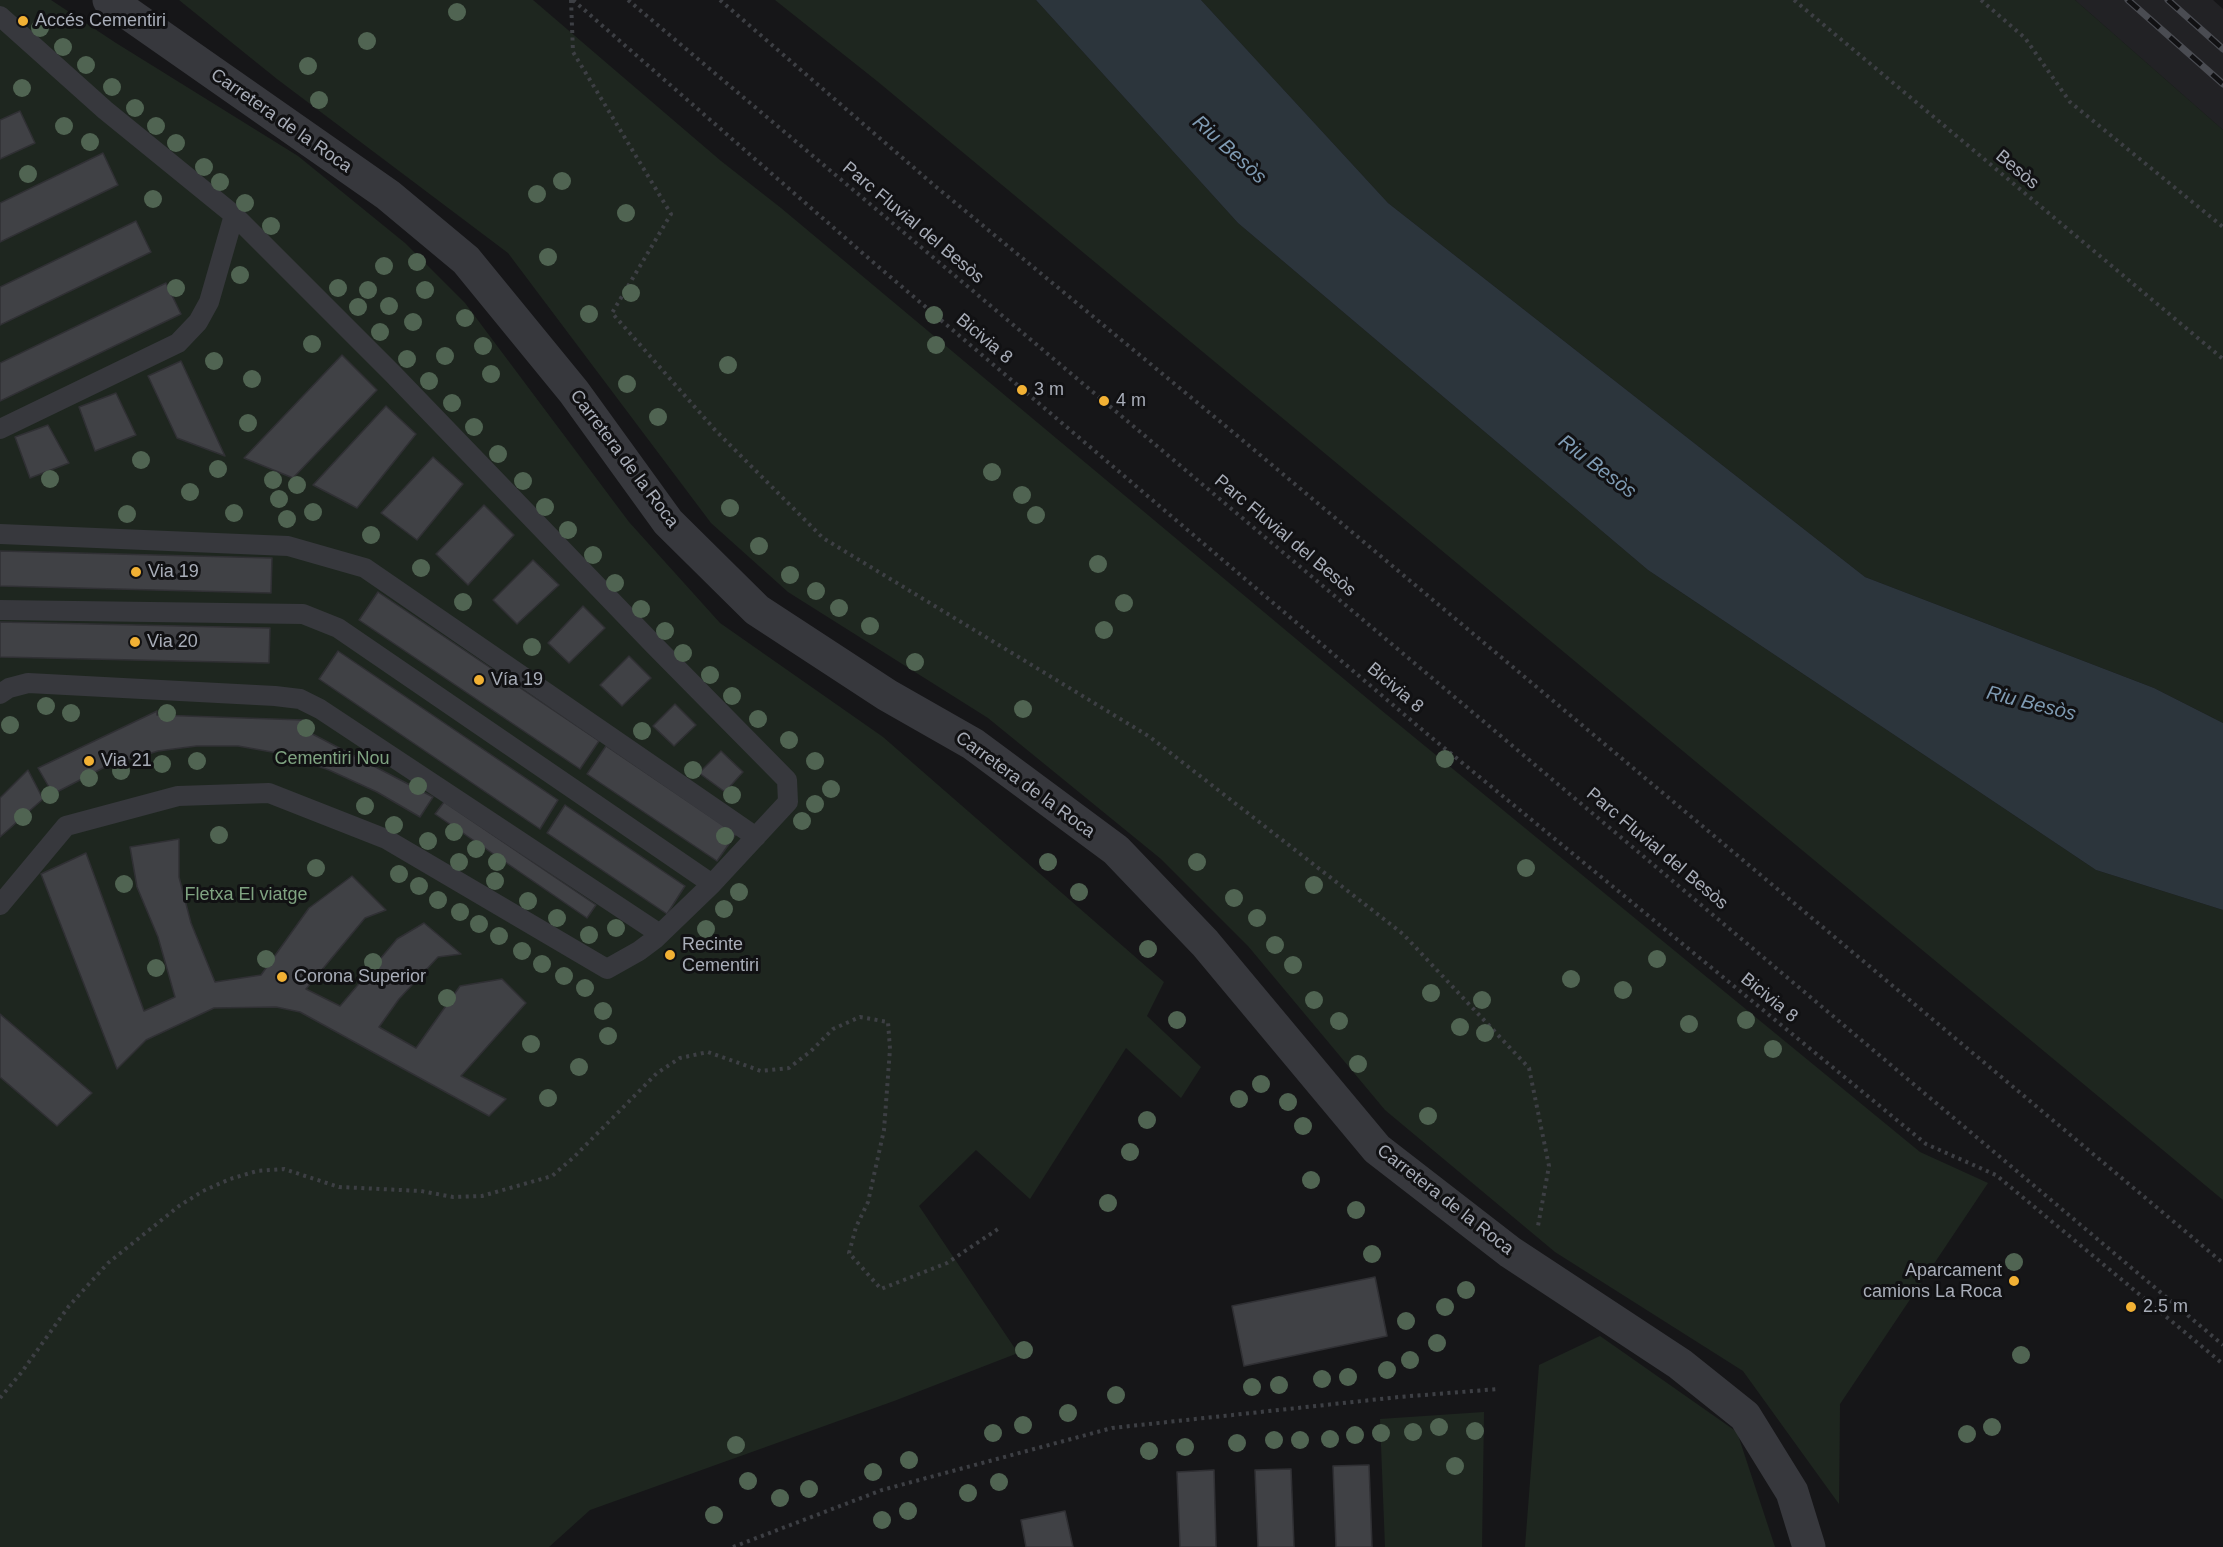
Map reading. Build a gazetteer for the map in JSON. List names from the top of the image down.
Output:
{
  "streets": {
    "street": ["Carretera de la Roca"],
    "path": ["Besòs", "Parc Fluvial del Besòs", "Bicivia 8"]
  },
  "water": ["Riu Besòs"],
  "parks": ["Cementiri Nou", "Fletxa El viatge"],
  "places": [
    "Accés Cementiri",
    "3 m",
    "4 m",
    "Via 19",
    "Via 20",
    "Vía 19",
    "Via 21",
    "Recinte Cementiri",
    "Corona Superior",
    "Aparcament camions La Roca",
    "2.5 m"
  ]
}
